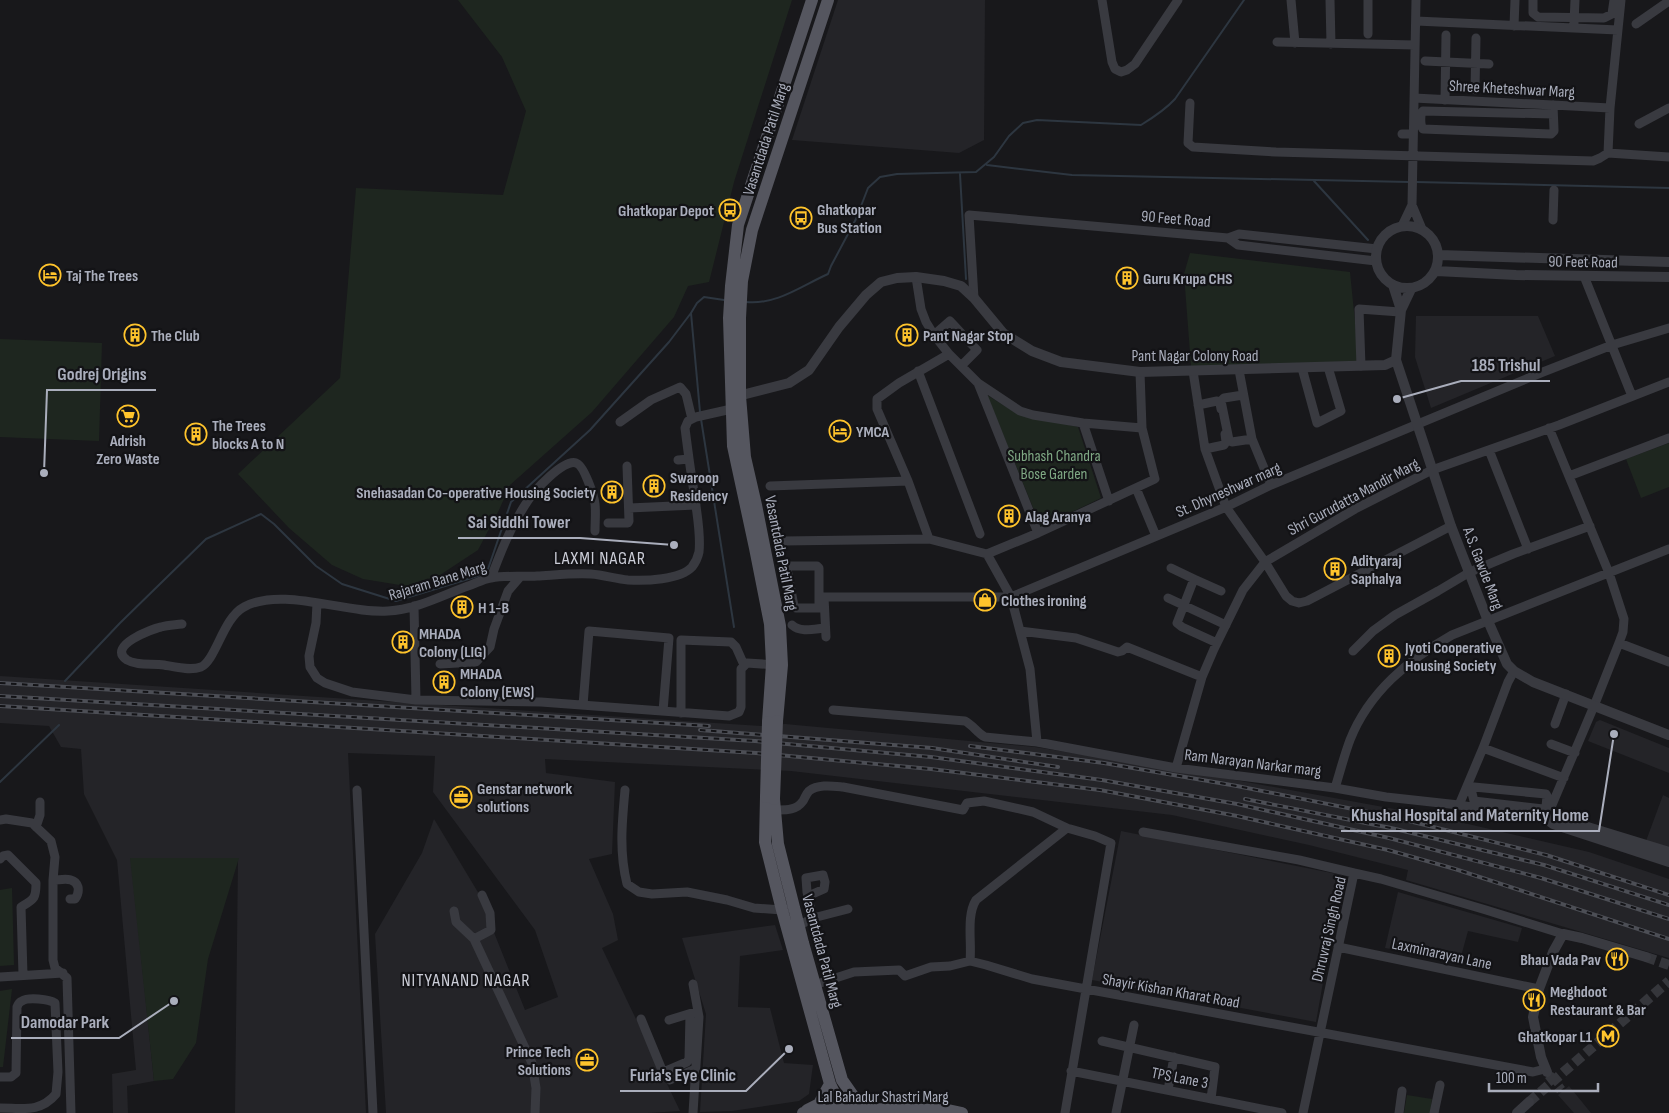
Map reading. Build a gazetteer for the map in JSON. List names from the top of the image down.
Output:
{
  "streets": {
    "main road": ["Vasantdada Patil Marg", "Lal Bahadur Shastri Marg"],
    "street": [
      "Shree Kheteshwar Marg",
      "90 Feet Road",
      "Pant Nagar Colony Road",
      "St. Dhyneshwar marg",
      "Shri Gurudatta Mandir Marg",
      "A.S. Gawde Marg",
      "Rajaram Bane Marg",
      "Ram Narayan Narkar marg",
      "Dhruvraj Singh Road",
      "Laxminarayan Lane",
      "Shayir Kishan Kharat Road",
      "TPS Lane 3"
    ]
  },
  "crossings": [
    ["Vasantdada Patil Marg", "Pant Nagar Colony Road"],
    ["Vasantdada Patil Marg", "Lal Bahadur Shastri Marg"],
    ["90 Feet Road", "Pant Nagar Colony Road"],
    ["90 Feet Road", "A.S. Gawde Marg"],
    ["Pant Nagar Colony Road", "A.S. Gawde Marg"],
    ["St. Dhyneshwar marg", "A.S. Gawde Marg"],
    ["Shri Gurudatta Mandir Marg", "A.S. Gawde Marg"],
    ["Shri Gurudatta Mandir Marg", "Ram Narayan Narkar marg"],
    ["A.S. Gawde Marg", "Ram Narayan Narkar marg"],
    ["Dhruvraj Singh Road", "Laxminarayan Lane"],
    ["Dhruvraj Singh Road", "Shayir Kishan Kharat Road"]
  ],
  "districts": ["LAXMI NAGAR", "NITYANAND NAGAR"],
  "parks": ["Subhash Chandra Bose Garden"],
  "places": {
    "bus stop": ["Ghatkopar Depot", "Ghatkopar Bus Station"],
    "hotel": ["Taj The Trees", "YMCA"],
    "building": [
      "Guru Krupa CHS",
      "The Club",
      "Pant Nagar Stop",
      "The Trees blocks A to N",
      "Swaroop Residency",
      "Snehasadan Co-operative Housing Society",
      "Alag Aranya",
      "Adityaraj Saphalya",
      "H 1-B",
      "MHADA Colony (LIG)",
      "Jyoti Cooperative Housing Society",
      "MHADA Colony (EWS)"
    ],
    "other": [
      "185 Trishul",
      "Godrej Origins",
      "Sai Siddhi Tower",
      "Khushal Hospital and Maternity Home",
      "Damodar Park",
      "Furia's Eye Clinic"
    ],
    "supermarket": ["Adrish Zero Waste"],
    "shop": ["Clothes ironing"],
    "office": ["Genstar network solutions", "Prince Tech Solutions"],
    "restaurant": ["Bhau Vada Pav", "Meghdoot Restaurant & Bar"],
    "metro station": ["Ghatkopar L1"]
  },
  "scale_bar": "100 m"
}
